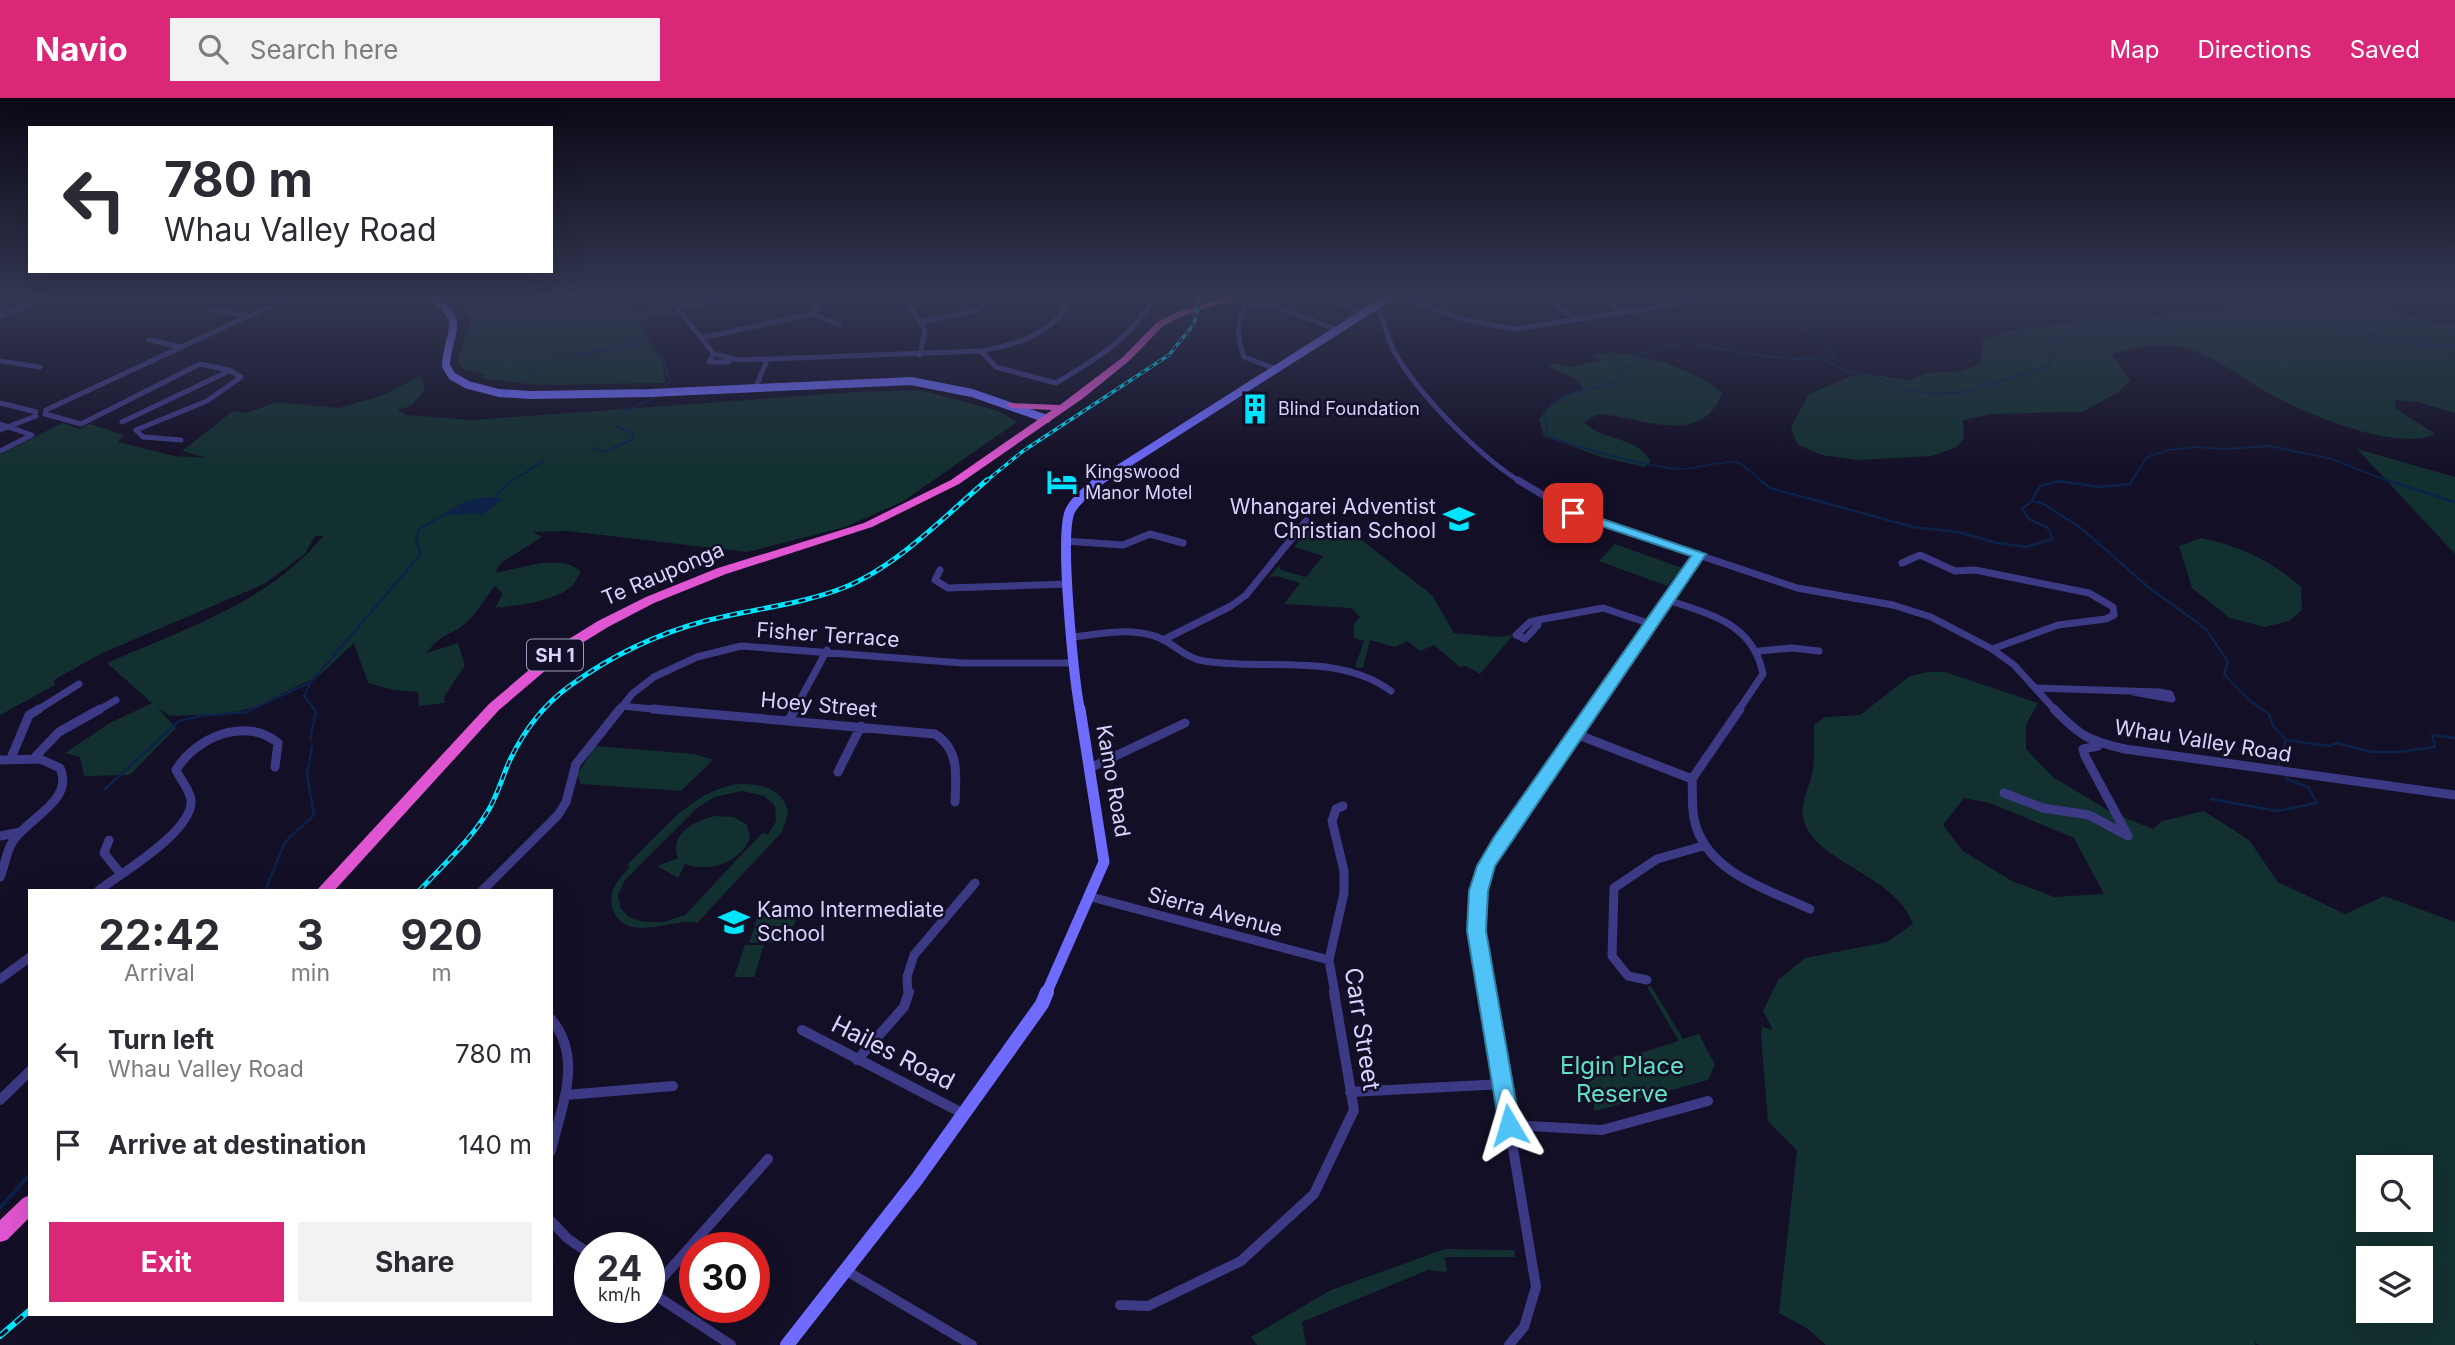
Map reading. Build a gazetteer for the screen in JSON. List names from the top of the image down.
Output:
{
  "streets": {
    "highway": ["Te Rauponga", "SH 1"],
    "main road": ["Kamo Road"],
    "street": [
      "Fisher Terrace",
      "Hoey Street",
      "Whau Valley Road",
      "Sierra Avenue",
      "Carr Street",
      "Hailes Road"
    ]
  },
  "crossings": [
    ["Fisher Terrace", "Hoey Street"],
    ["Fisher Terrace", "Kamo Road"],
    ["Kamo Road", "Sierra Avenue"],
    ["Kamo Road", "Hailes Road"],
    ["Sierra Avenue", "Carr Street"]
  ],
  "parks": ["Elgin Place Reserve"],
  "places": {
    "building": ["Blind Foundation"],
    "hotel": ["Kingswood Manor Motel"],
    "school or university": ["Whangarei Adventist Christian School", "Kamo Intermediate School"]
  },
  "page": {
    "header": "Navio",
    "search": "Search here",
    "nav": ["Map", "Directions", "Saved"],
    "turn": ["780 m", "Whau Valley Road"],
    "eta": [
      "22:42",
      "Arrival",
      "3",
      "min",
      "920",
      "m"
    ],
    "list": [
      {
        "name": "Turn left",
        "note": "Whau Valley Road",
        "value": "780 m"
      },
      {
        "name": "Arrive at destination",
        "value": "140 m"
      }
    ],
    "buttons": ["Exit", "Share"],
    "speed": "24 km/h",
    "limit": "30"
  }
}
